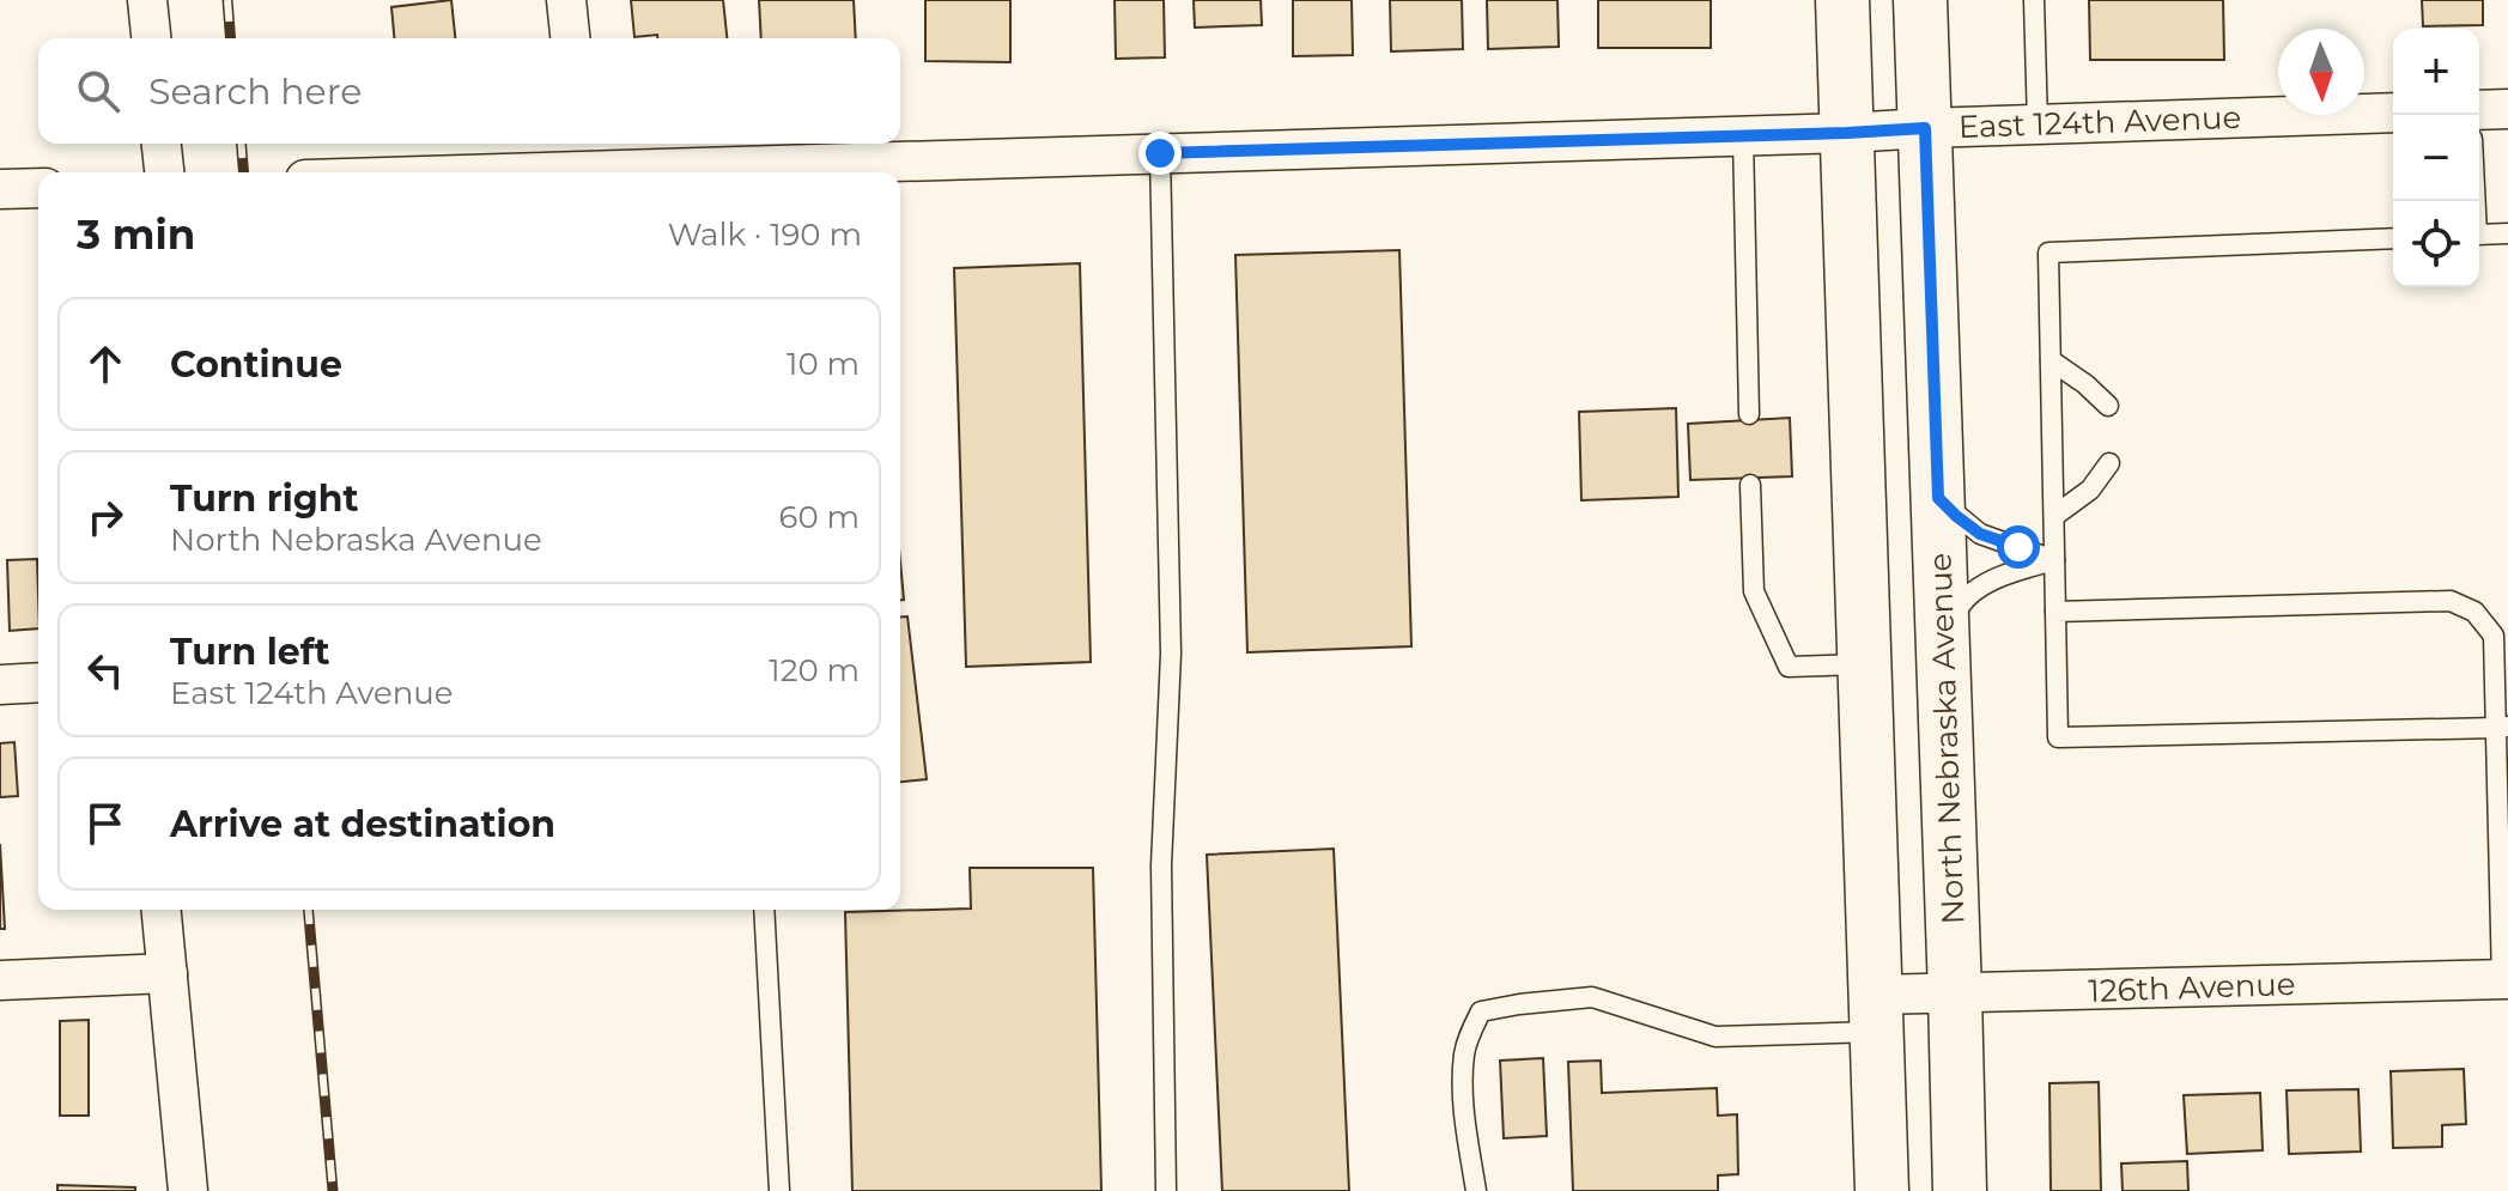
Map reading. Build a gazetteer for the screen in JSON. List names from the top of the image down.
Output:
{
  "streets": {
    "main road": ["North Nebraska Avenue"],
    "street": ["East 124th Avenue", "126th Avenue"]
  },
  "crossings": [
    ["East 124th Avenue", "North Nebraska Avenue"],
    ["North Nebraska Avenue", "126th Avenue"]
  ],
  "north": "bottom",
  "page": {
    "map_buttons": ["+", "−"],
    "search": "Search here",
    "heading": ["3 min", "Walk · 190 m"],
    "list": [
      ["Continue", "10 m"],
      ["Turn right", "North Nebraska Avenue", "60 m"],
      ["Turn left", "East 124th Avenue", "120 m"],
      "Arrive at destination"
    ]
  }
}
